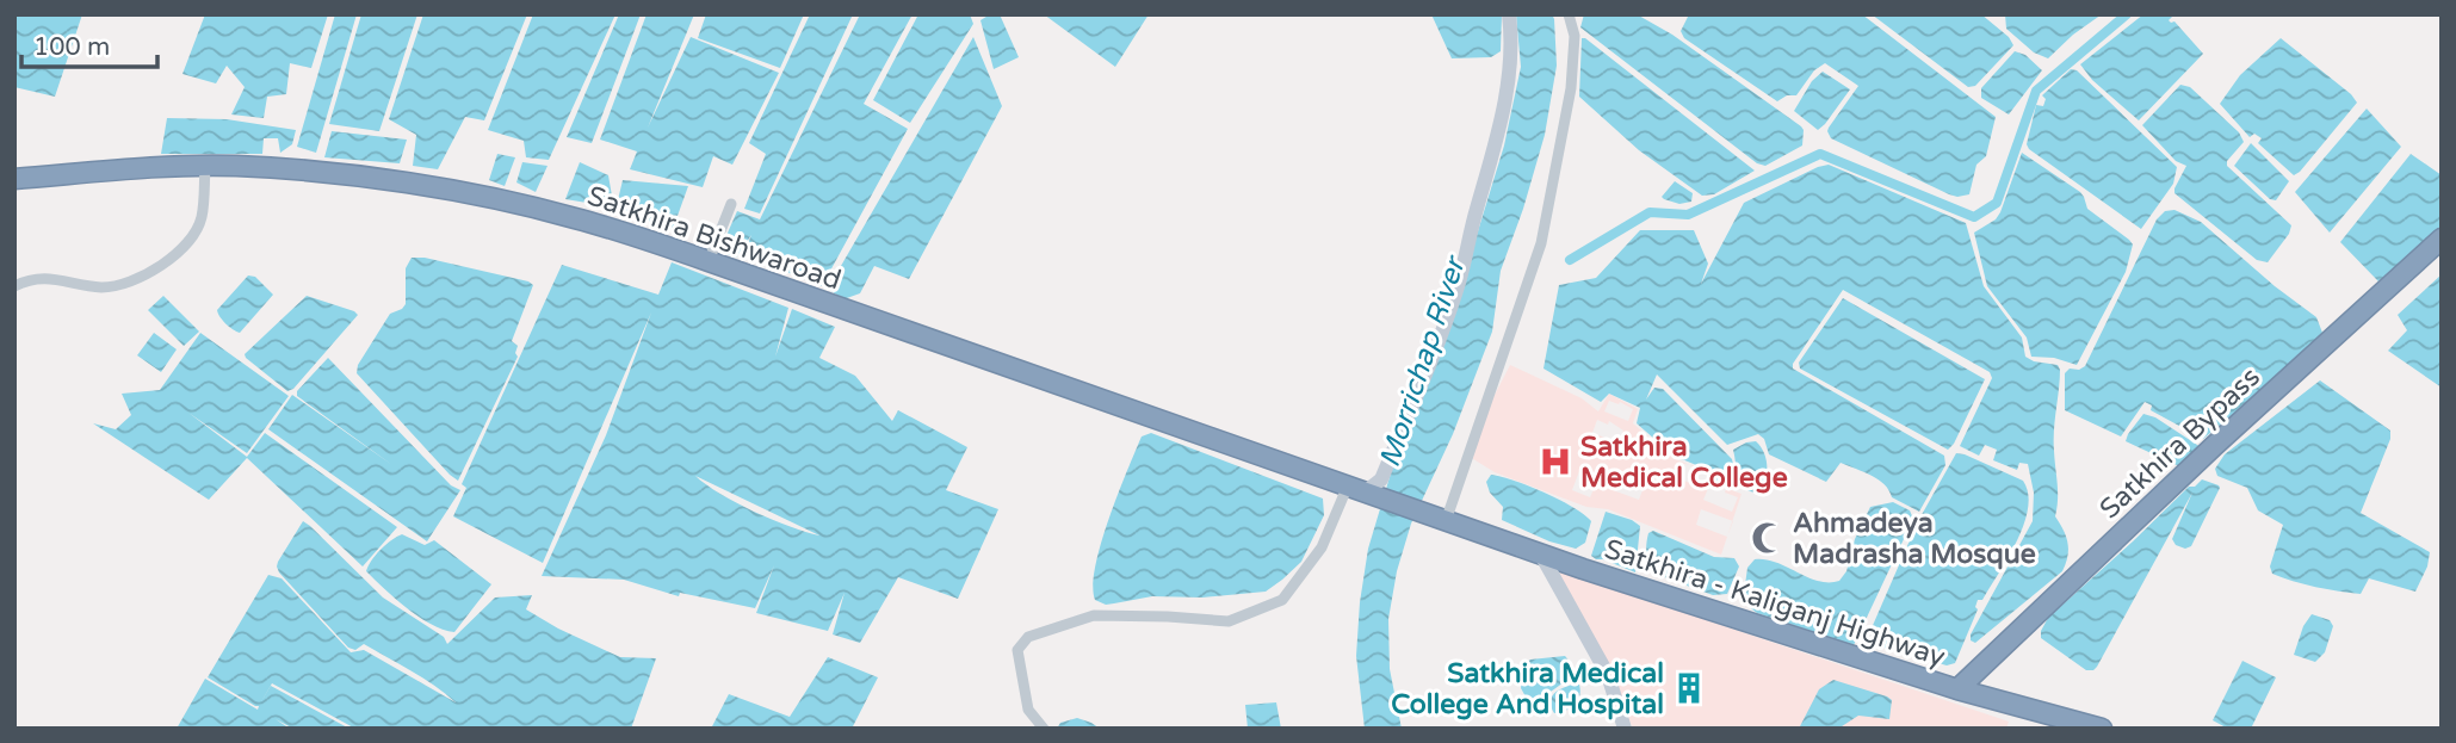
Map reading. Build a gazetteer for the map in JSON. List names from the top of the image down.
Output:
{
  "streets": {
    "highway": ["Satkhira Bishwaroad", "Satkhira Bypass", "Satkhira - Kaliganj Highway"]
  },
  "crossings": [
    ["Satkhira Bishwaroad", "Satkhira - Kaliganj Highway"],
    ["Satkhira Bypass", "Satkhira - Kaliganj Highway"]
  ],
  "water": ["Morrichap River"],
  "places": {
    "hospital": ["Satkhira Medical College"],
    "mosque": ["Ahmadeya Madrasha Mosque"],
    "building": ["Satkhira Medical College And Hospital"]
  },
  "scale_bar": "100 m"
}
